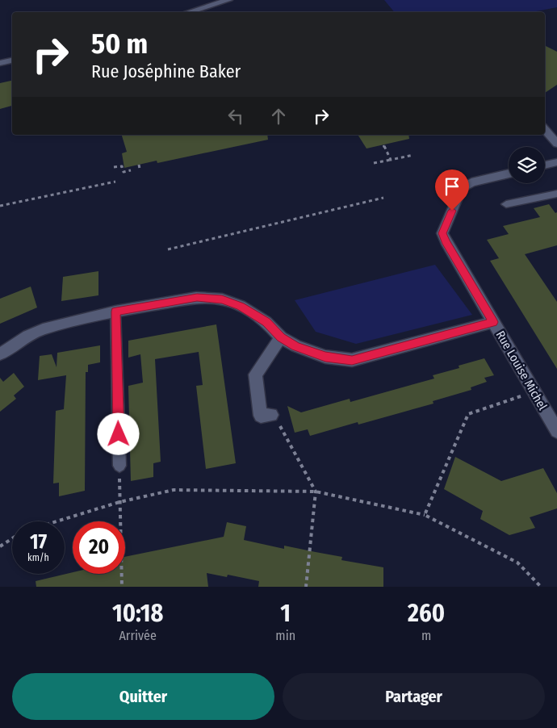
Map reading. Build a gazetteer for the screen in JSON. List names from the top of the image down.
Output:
{
  "streets": {
    "street": ["Rue Louise Michel"]
  },
  "page": {
    "turn": ["50 m", "Rue Joséphine Baker"],
    "speed": "17 km/h",
    "limit": "20",
    "eta": [
      "10:18",
      "Arrivée",
      "1",
      "min",
      "260",
      "m"
    ],
    "buttons": ["Quitter", "Partager"]
  }
}
